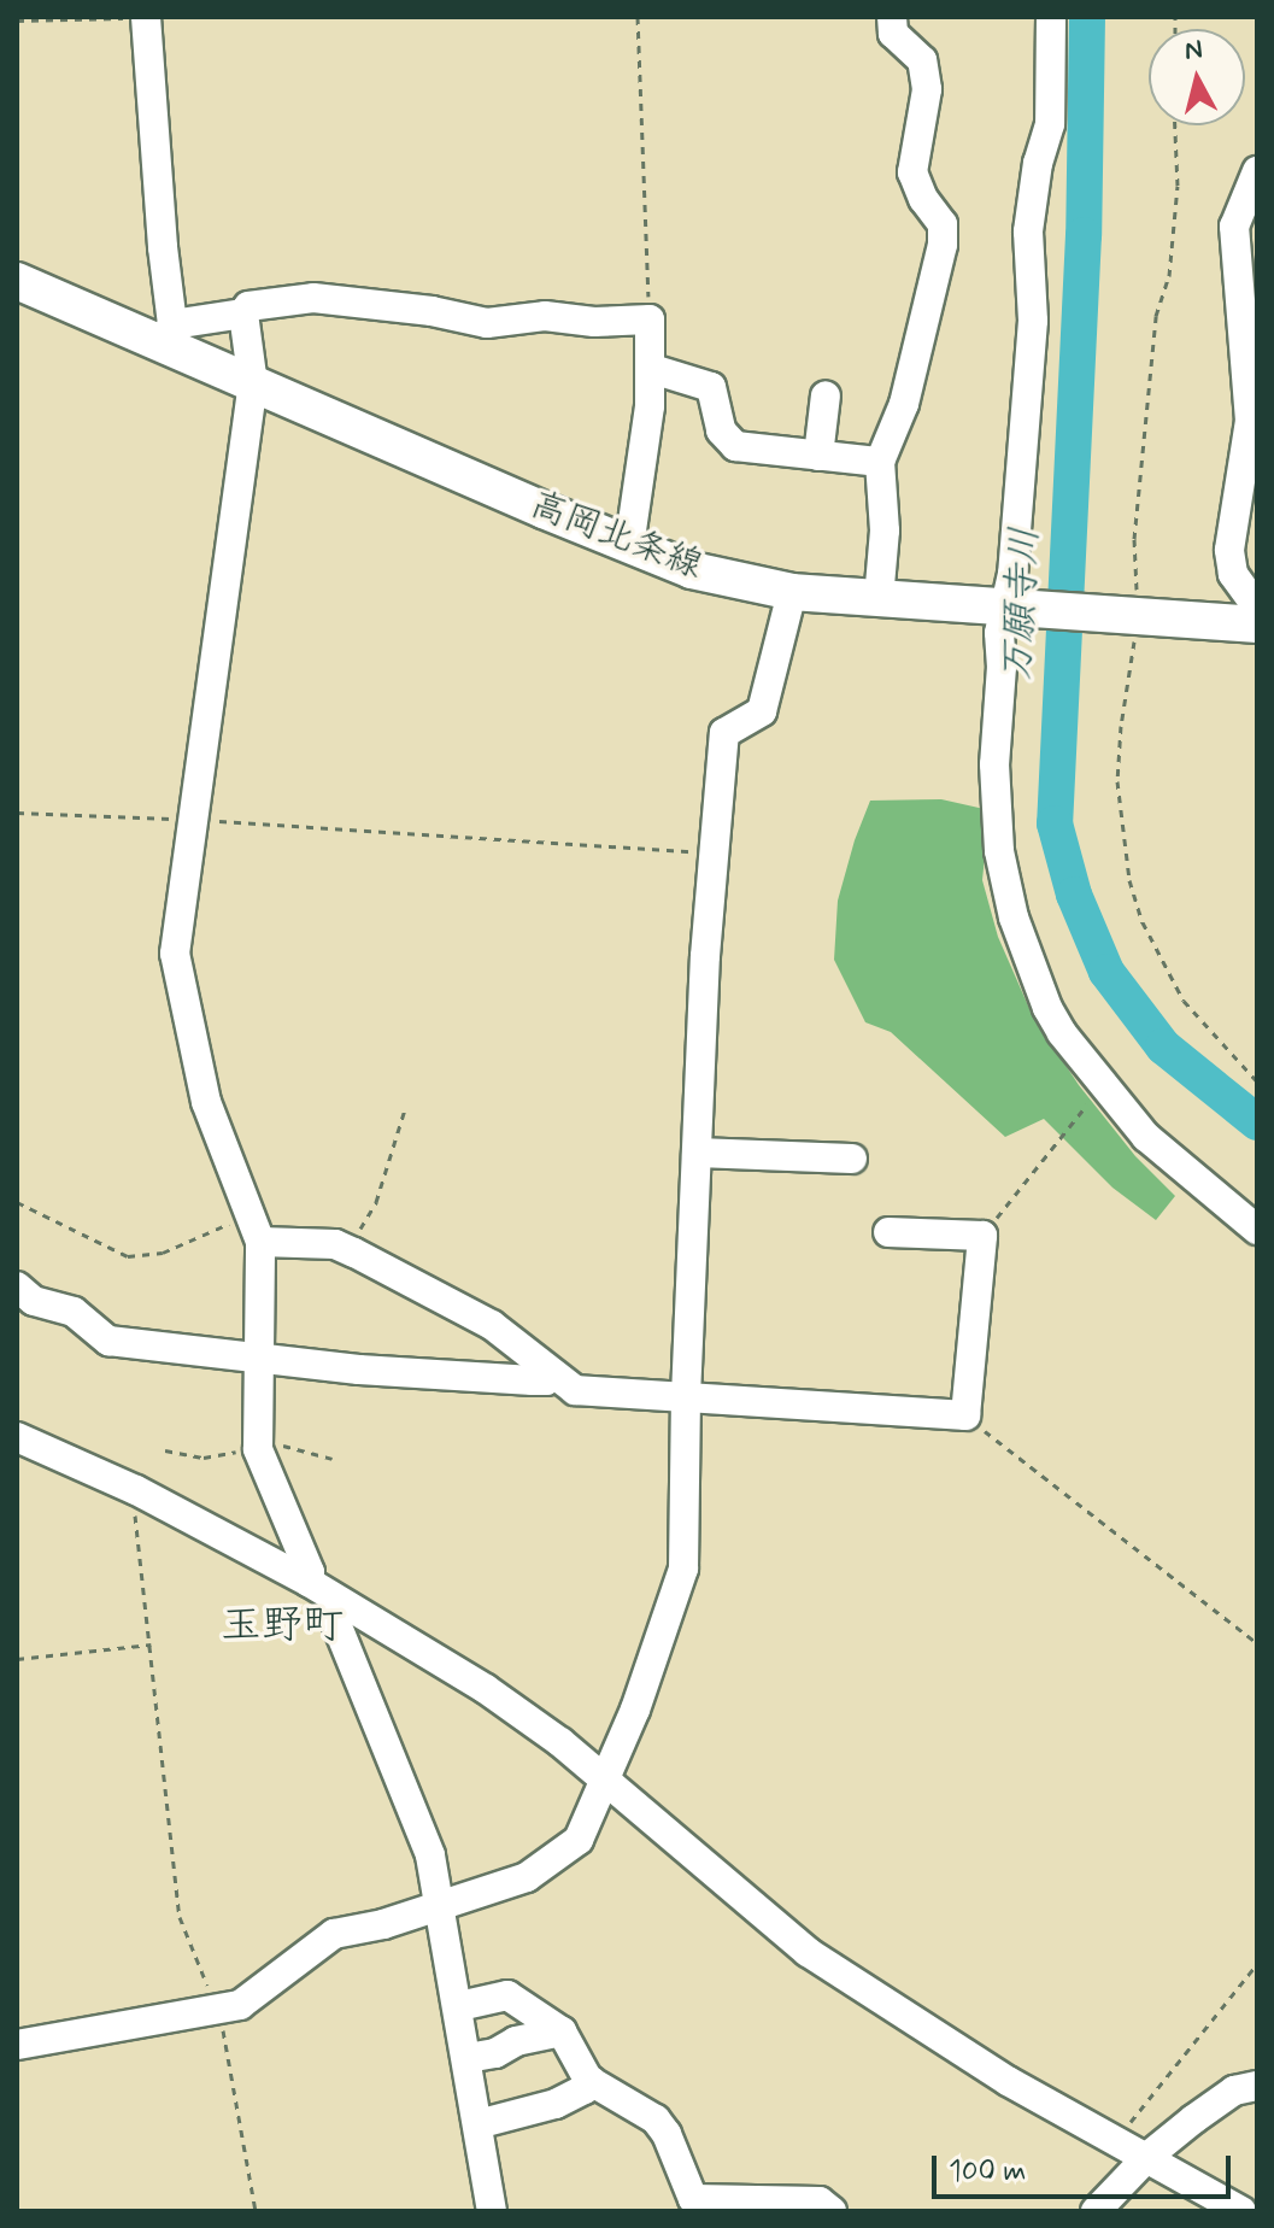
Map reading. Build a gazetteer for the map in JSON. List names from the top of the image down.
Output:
{
  "streets": {
    "main road": ["高岡北条線"]
  },
  "districts": ["玉野町"],
  "water": ["万願寺川"],
  "scale_bar": "100 m",
  "north": "top"
}
